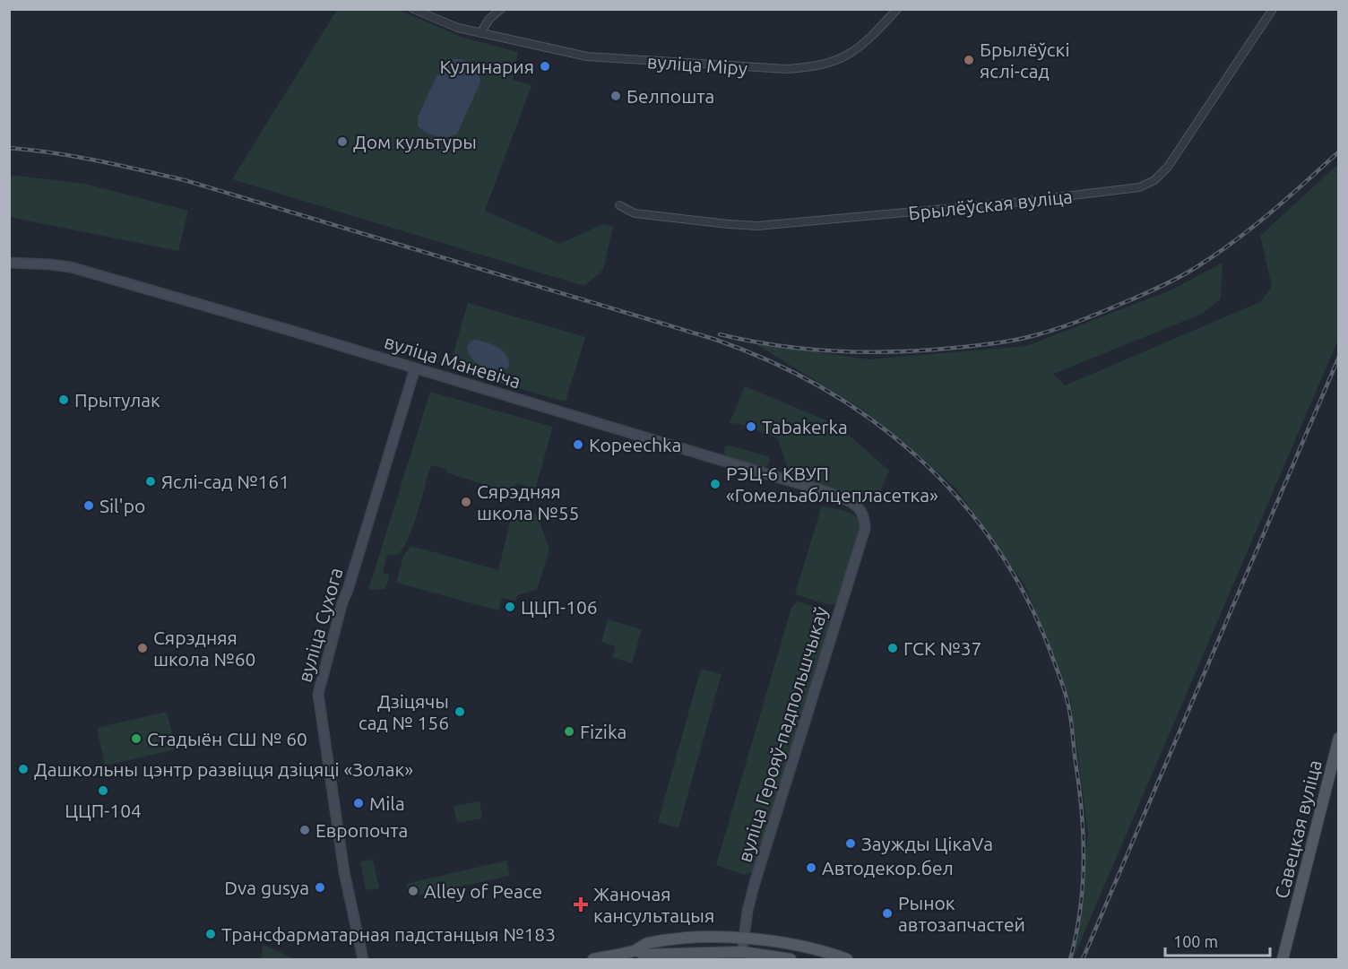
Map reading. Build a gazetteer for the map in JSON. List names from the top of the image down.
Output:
{
  "streets": {
    "main road": ["Савецкая вуліца"],
    "street": [
      "вуліца Міру",
      "Брылёўская вуліца",
      "вуліца Маневіча",
      "вуліца Сухога",
      "вуліца Герояў-падпольшчыкаў"
    ]
  },
  "crossings": [
    ["вуліца Маневіча", "вуліца Сухога"],
    ["вуліца Маневіча", "вуліца Герояў-падпольшчыкаў"]
  ],
  "places": {
    "other": [
      "Брылёўскі яслі-сад",
      "Кулинария",
      "Белпошта",
      "Дом культуры",
      "Прытулак",
      "Tabakerka",
      "Kopeechka",
      "Яслі-сад №161",
      "РЭЦ-6 КВУП «Гомельаблцепласетка»",
      "Сярэдняя школа №55",
      "Sil'po",
      "ЦЦП-106",
      "Сярэдняя школа №60",
      "ГСК №37",
      "Дзіцячы сад № 156",
      "Fizika",
      "Стадыён СШ № 60",
      "Дашкольны цэнтр развіцця дзіцяці «Золак»",
      "ЦЦП-104",
      "Mila",
      "Европочта",
      "Заужды ЦікаVа",
      "Автодекор.бел",
      "Dva gusya",
      "Alley of Peace",
      "Рынок автозапчастей",
      "Трансфарматарная падстанцыя №183"
    ],
    "health": ["Жаночая кансультацыя"]
  },
  "scale_bar": "100 m"
}
